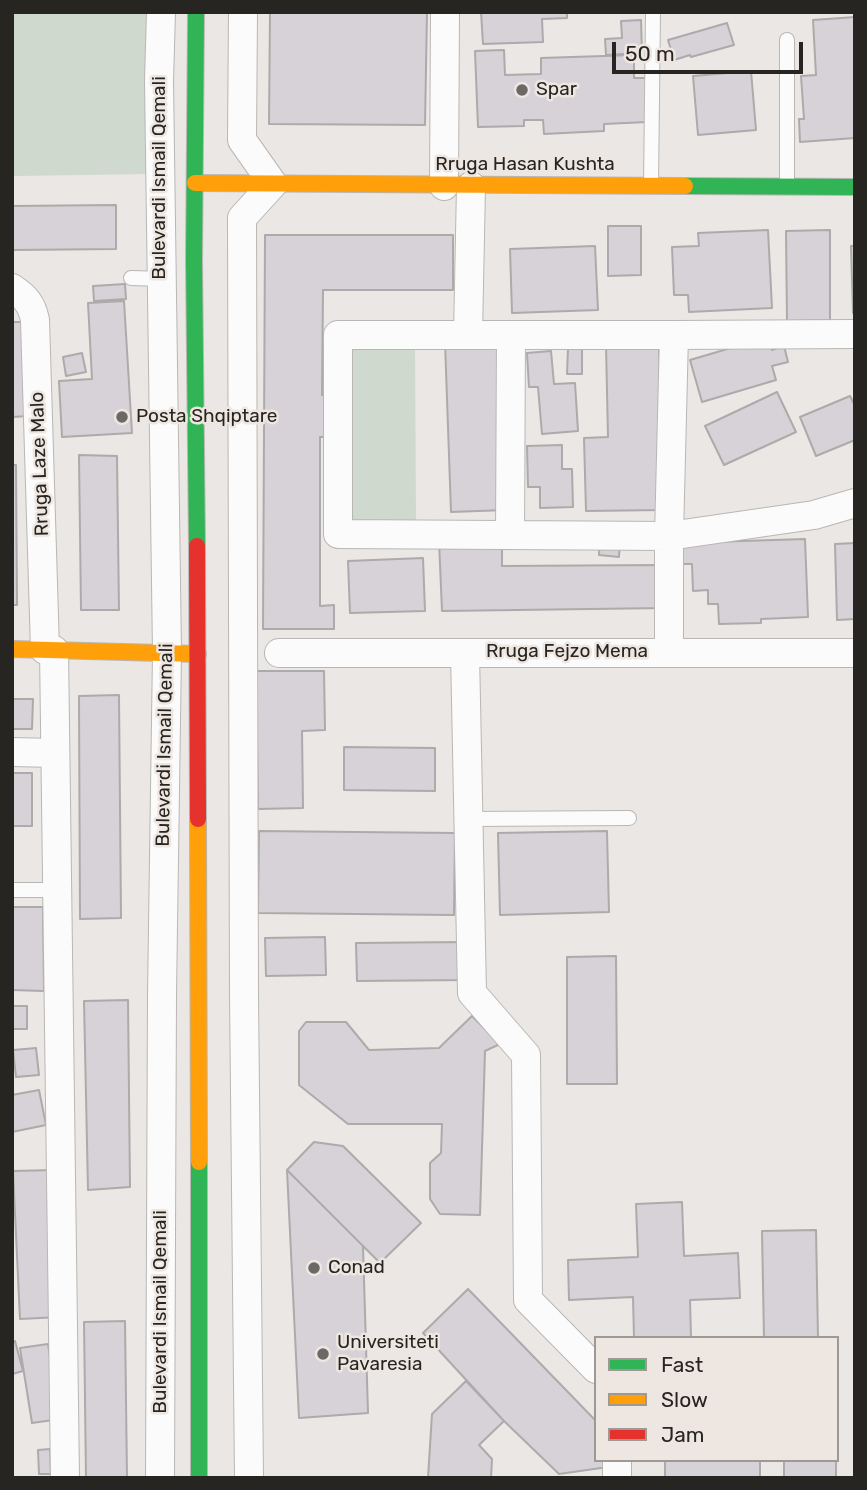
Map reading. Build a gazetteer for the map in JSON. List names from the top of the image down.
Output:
{
  "streets": {
    "main road": ["Rruga Hasan Kushta", "Bulevardi Ismail Qemali"],
    "street": ["Rruga Laze Malo", "Rruga Fejzo Mema"]
  },
  "crossings": [
    ["Rruga Hasan Kushta", "Bulevardi Ismail Qemali"]
  ],
  "places": [
    "Spar",
    "Posta Shqiptare",
    "Conad",
    "Universiteti Pavaresia"
  ],
  "legend": ["Fast", "Slow", "Jam"],
  "scale_bar": "50 m"
}
